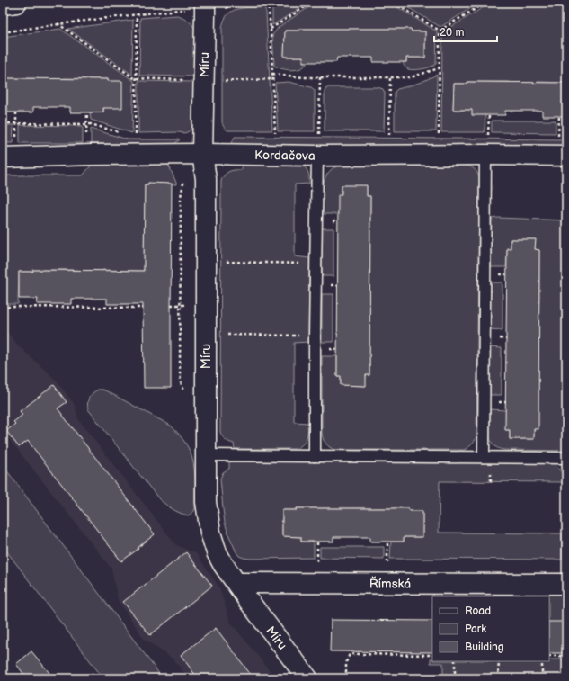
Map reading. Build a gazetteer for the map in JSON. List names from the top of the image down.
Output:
{
  "streets": {
    "street": ["Míru", "Kordačova", "Římská"]
  },
  "crossings": [
    ["Míru", "Kordačova"],
    ["Míru", "Římská"]
  ],
  "legend": ["Road", "Park", "Building"],
  "scale_bar": "20 m"
}
